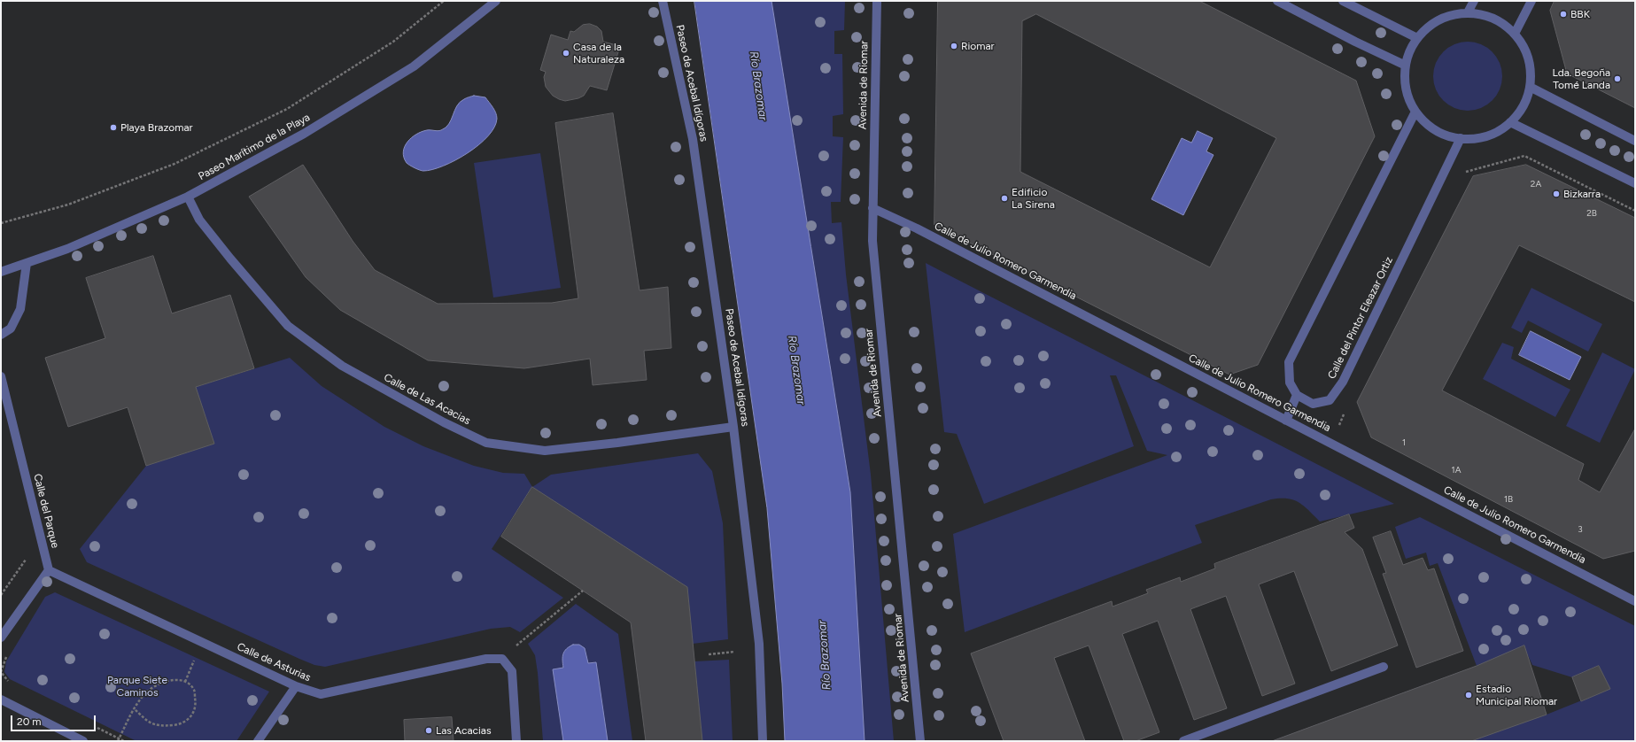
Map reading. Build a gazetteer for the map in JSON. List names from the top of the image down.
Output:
{
  "streets": {
    "street": [
      "Paseo de Acebal Idígoras",
      "Avenida de Riomar",
      "Paseo Marítimo de la Playa",
      "Calle de Julio Romero Garmendia",
      "Calle del Pintor Eleazar Ortiz",
      "Calle de Las Acacias",
      "Calle del Parque",
      "Calle de Asturias"
    ]
  },
  "crossings": [
    ["Paseo de Acebal Idígoras", "Calle de Las Acacias"],
    ["Avenida de Riomar", "Calle de Julio Romero Garmendia"],
    ["Paseo Marítimo de la Playa", "Calle de Las Acacias"],
    ["Calle del Parque", "Calle de Asturias"]
  ],
  "water": ["Río Brazomar"],
  "parks": ["Parque Siete Caminos"],
  "places": [
    "BBK",
    "Riomar",
    "Casa de la Naturaleza",
    "Lda. Begoña Tomé Landa",
    "Playa Brazomar",
    "Bizkarra",
    "Edificio La Sirena",
    "Estadio Municipal Riomar",
    "Las Acacias"
  ],
  "house_numbers": [
    "2A",
    "2B",
    "1",
    "1A",
    "1B",
    "3"
  ],
  "scale_bar": "20 m"
}
